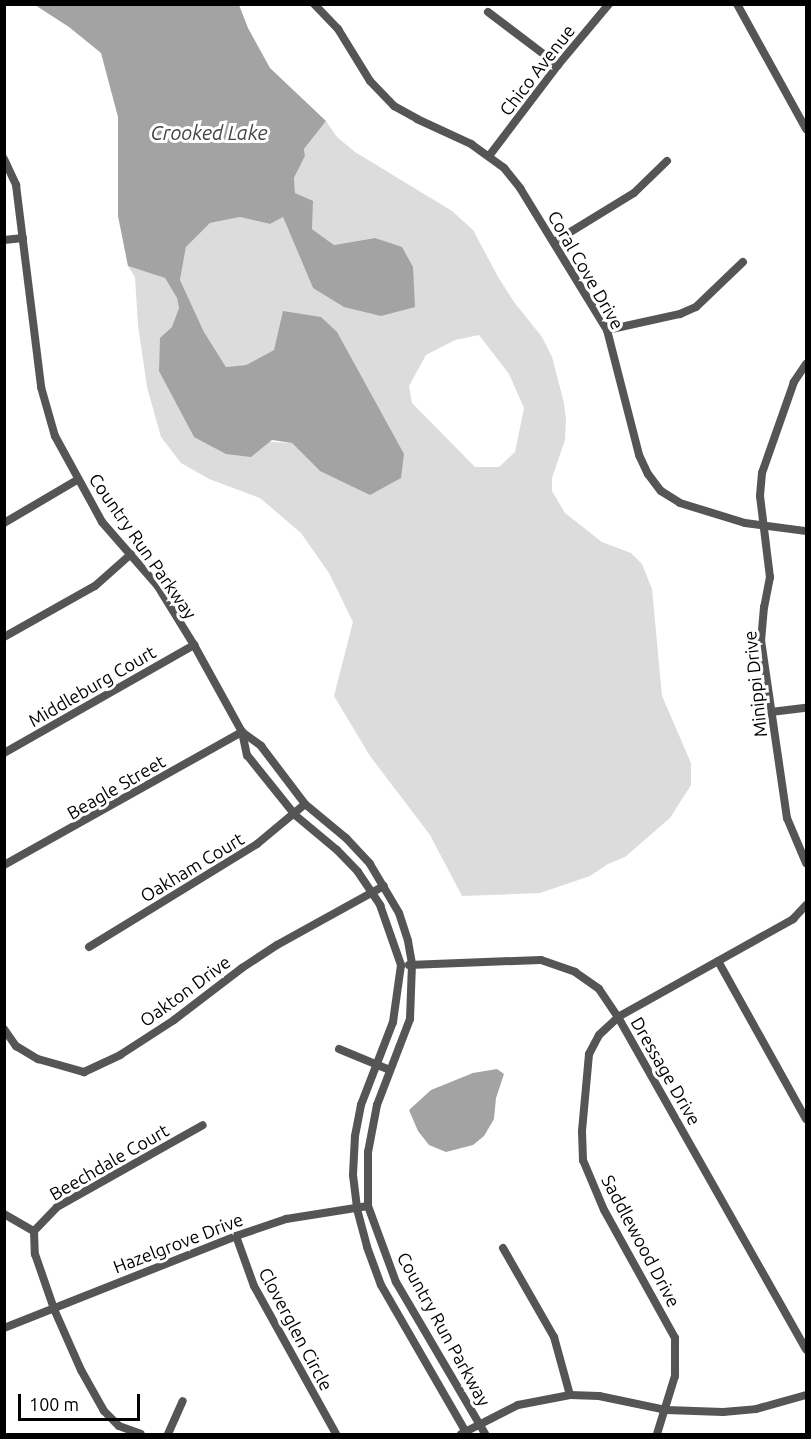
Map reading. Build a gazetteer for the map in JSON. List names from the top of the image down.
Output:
{
  "streets": {
    "street": [
      "Chico Avenue",
      "Coral Cove Drive",
      "Country Run Parkway",
      "Minippi Drive",
      "Middleburg Court",
      "Beagle Street",
      "Oakham Court",
      "Oakton Drive",
      "Dressage Drive",
      "Beechdale Court",
      "Saddlewood Drive",
      "Hazelgrove Drive",
      "Cloverglen Circle"
    ]
  },
  "crossings": [
    ["Chico Avenue", "Coral Cove Drive"],
    ["Coral Cove Drive", "Minippi Drive"],
    ["Country Run Parkway", "Middleburg Court"],
    ["Country Run Parkway", "Beagle Street"],
    ["Country Run Parkway", "Oakham Court"],
    ["Country Run Parkway", "Oakton Drive"],
    ["Country Run Parkway", "Dressage Drive"],
    ["Country Run Parkway", "Hazelgrove Drive"],
    ["Dressage Drive", "Saddlewood Drive"],
    ["Hazelgrove Drive", "Cloverglen Circle"]
  ],
  "water": ["Crooked Lake"],
  "scale_bar": "100 m"
}
